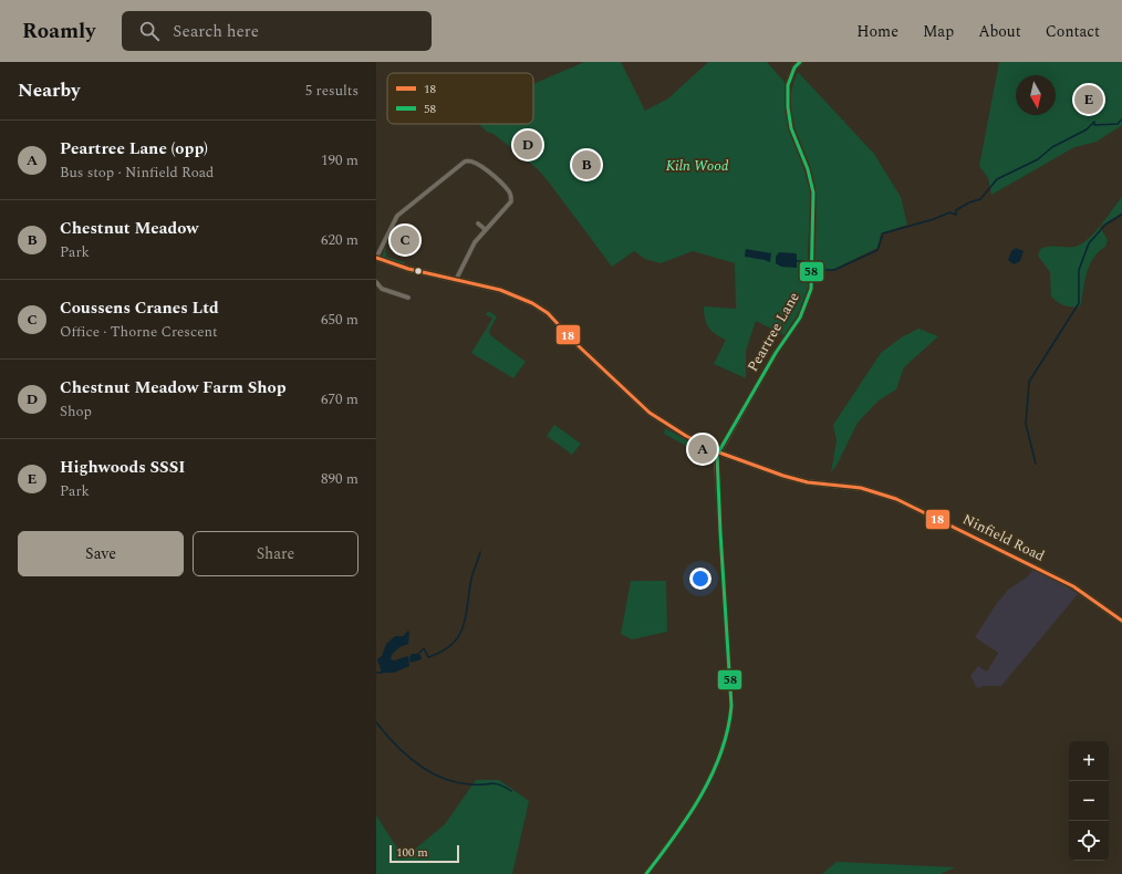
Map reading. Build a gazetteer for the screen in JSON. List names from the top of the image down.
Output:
{
  "streets": {
    "main road": ["Ninfield Road"],
    "street": ["Peartree Lane"]
  },
  "crossings": [
    ["Peartree Lane", "Ninfield Road"]
  ],
  "parks": ["Kiln Wood"],
  "lines": ["transit line 58", "transit line 18"],
  "legend": ["18", "58"],
  "scale_bar": "100 m",
  "north": "bottom",
  "page": {
    "header": "Roamly",
    "search": "Search here",
    "nav": [
      "Home",
      "Map",
      "About",
      "Contact"
    ],
    "heading": ["Nearby", "5 results"],
    "pins": [
      "E",
      "D",
      "B",
      "C",
      "A"
    ],
    "list": [
      {
        "mark": "A",
        "name": "Peartree Lane (opp)",
        "note": "Bus stop · Ninfield Road",
        "value": "190 m"
      },
      {
        "mark": "B",
        "name": "Chestnut Meadow",
        "note": "Park",
        "value": "620 m"
      },
      {
        "mark": "C",
        "name": "Coussens Cranes Ltd",
        "note": "Office · Thorne Crescent",
        "value": "650 m"
      },
      {
        "mark": "D",
        "name": "Chestnut Meadow Farm Shop",
        "note": "Shop",
        "value": "670 m"
      },
      {
        "mark": "E",
        "name": "Highwoods SSSI",
        "note": "Park",
        "value": "890 m"
      }
    ],
    "buttons": ["Save", "Share"],
    "map_buttons": ["+", "−"],
    "scale": "100 m"
  }
}
